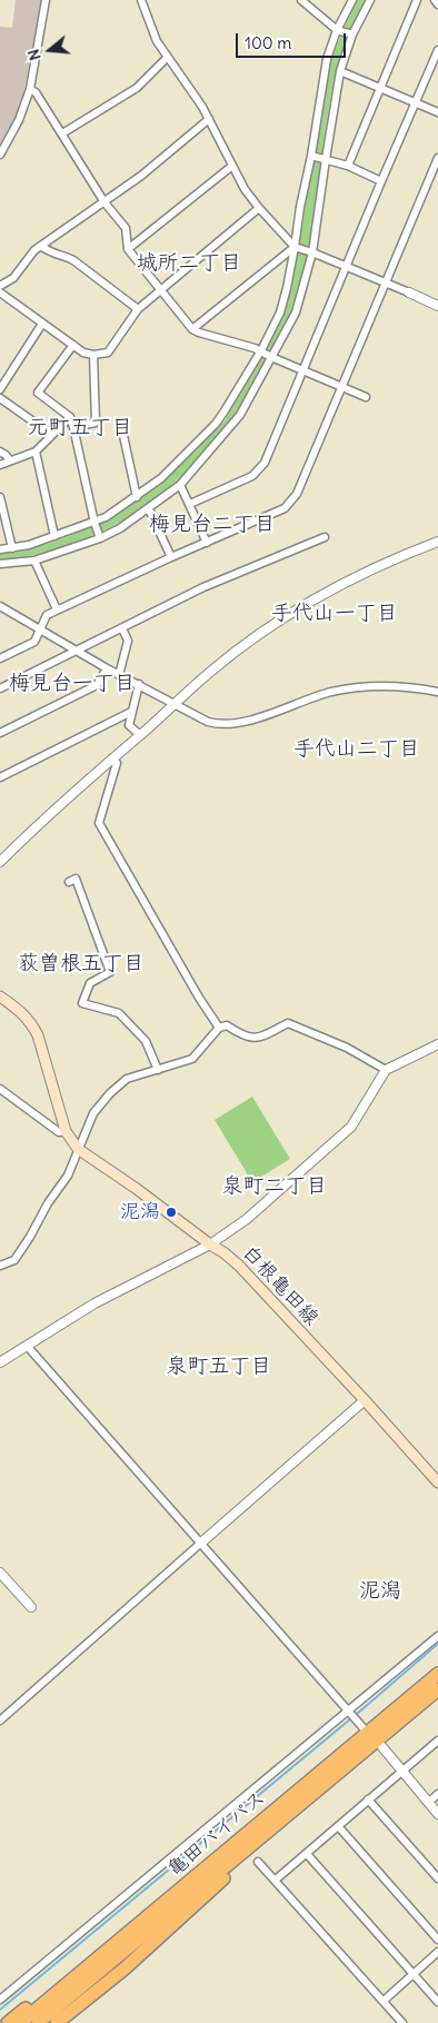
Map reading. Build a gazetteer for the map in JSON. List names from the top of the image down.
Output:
{
  "streets": {
    "highway": ["亀田バイパス"],
    "main road": ["白根亀田線"]
  },
  "districts": [
    "城所二丁目",
    "元町五丁目",
    "梅見台二丁目",
    "手代山一丁目",
    "梅見台一丁目",
    "手代山二丁目",
    "荻曽根五丁目",
    "泉町二丁目",
    "泉町五丁目",
    "泥潟"
  ],
  "places": ["泥潟"],
  "scale_bar": "100 m",
  "north": "left"
}
